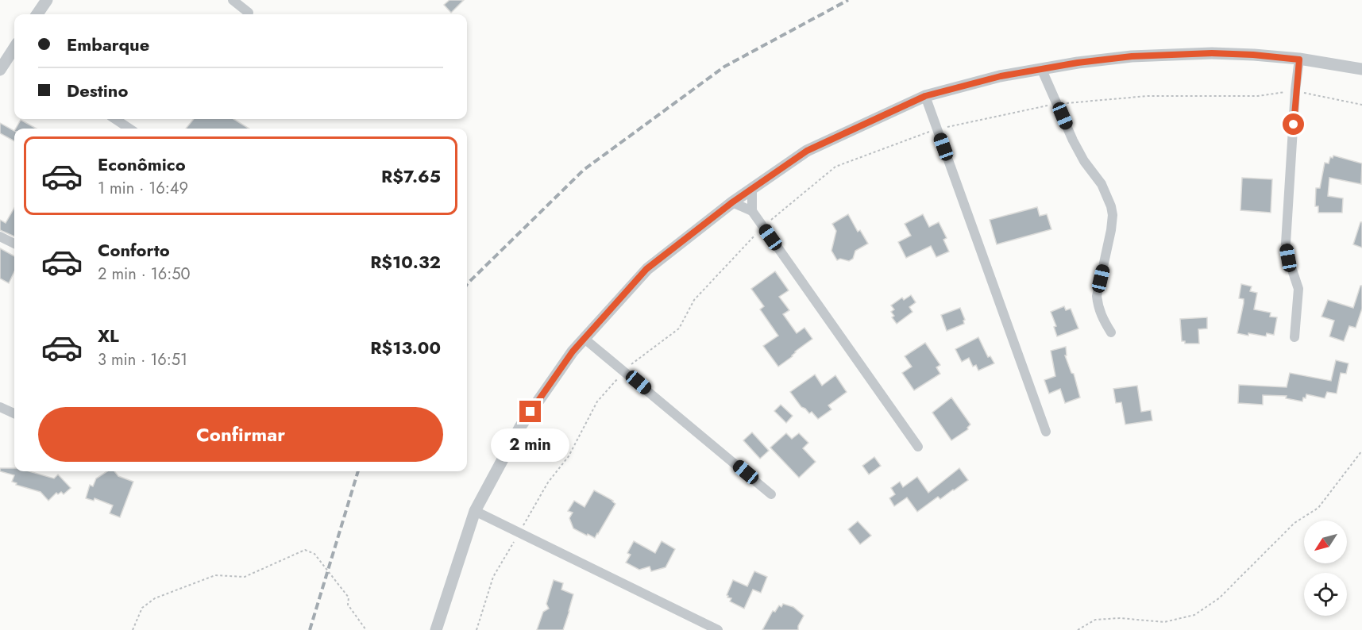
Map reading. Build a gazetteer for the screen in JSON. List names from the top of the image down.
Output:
{
  "north": "bottom left",
  "page": {
    "banner": ["Embarque", "Destino"],
    "list": [
      {
        "name": "Econômico",
        "note": "1 min · 16:49",
        "value": "R$7.65"
      },
      {
        "name": "Conforto",
        "note": "2 min · 16:50",
        "value": "R$10.32"
      },
      {
        "name": "XL",
        "note": "3 min · 16:51",
        "value": "R$13.00"
      }
    ],
    "buttons": "Confirmar",
    "bubble": "2 min"
  }
}
